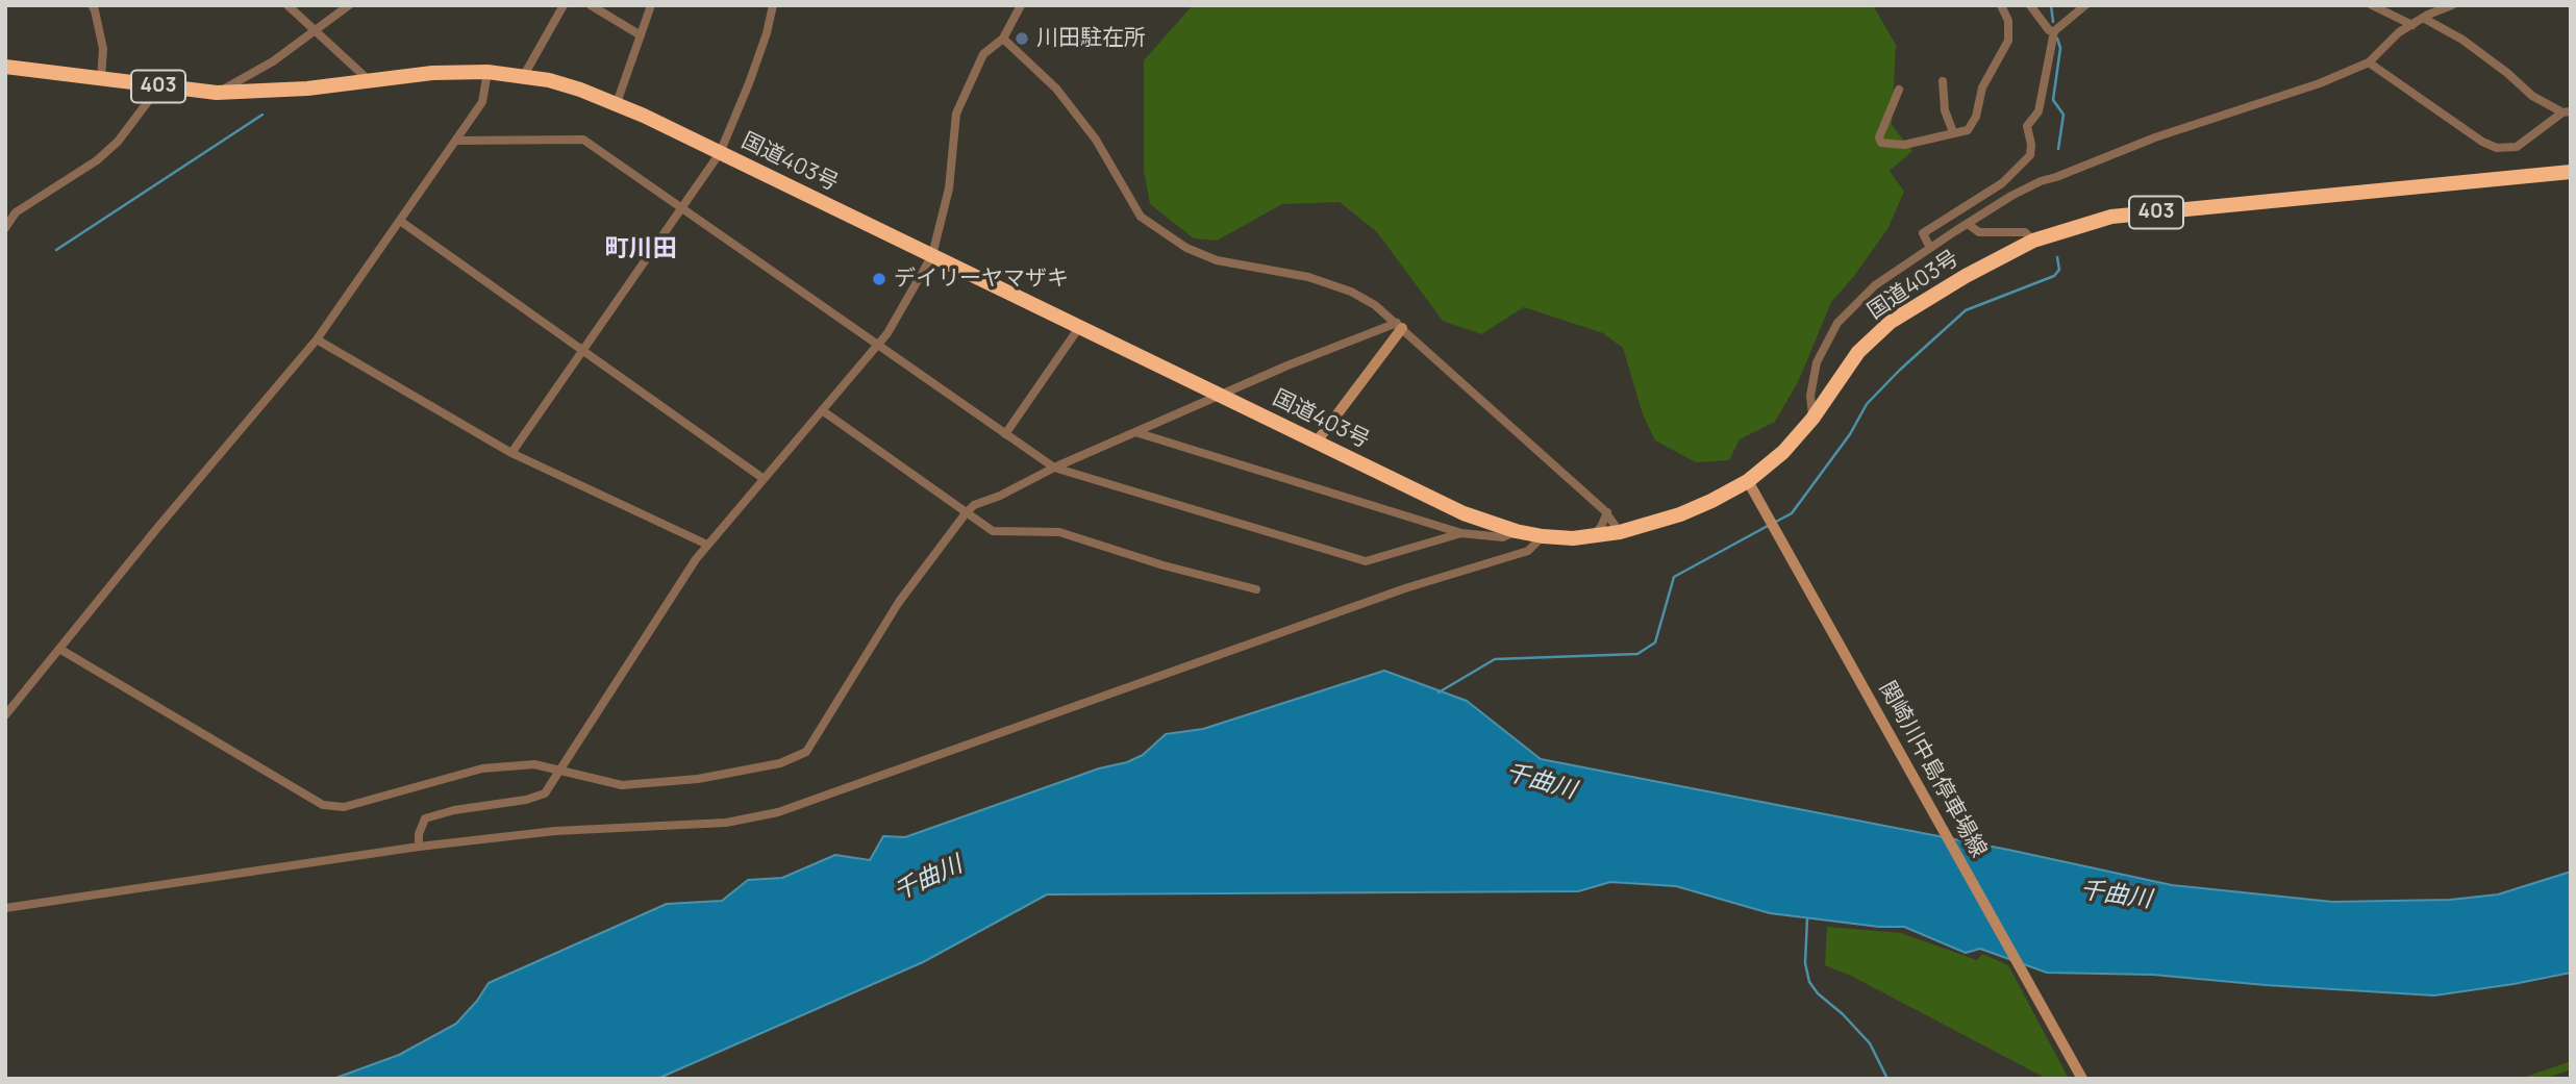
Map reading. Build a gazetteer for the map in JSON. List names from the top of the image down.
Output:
{
  "streets": {
    "highway": ["403", "国道403号"],
    "main road": ["関崎川中島停車場線"]
  },
  "crossings": [
    ["国道403号", "関崎川中島停車場線"]
  ],
  "districts": ["町川田"],
  "water": ["千曲川"],
  "places": ["川田駐在所", "デイリーヤマザキ"]
}
